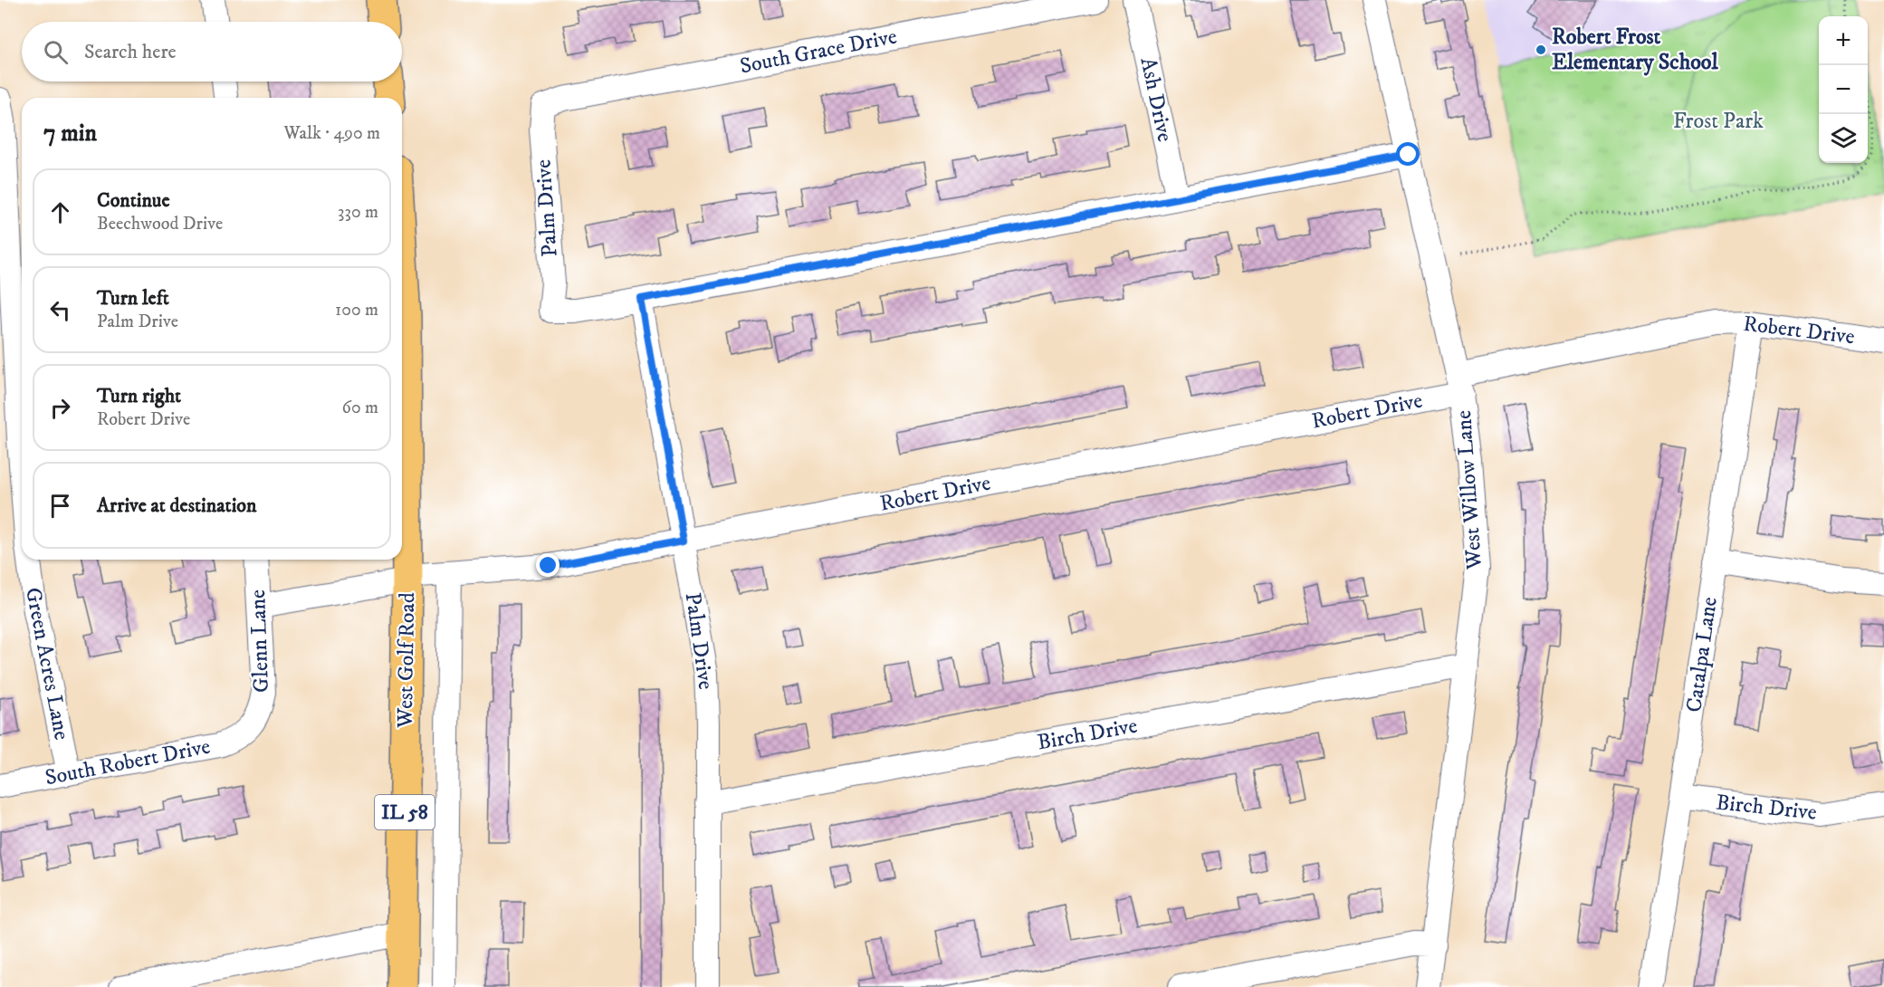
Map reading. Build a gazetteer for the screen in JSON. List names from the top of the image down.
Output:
{
  "streets": {
    "main road": ["West Golf Road", "IL 58"],
    "street": [
      "South Grace Drive",
      "Ash Drive",
      "Palm Drive",
      "Robert Drive",
      "West Willow Lane",
      "Glenn Lane",
      "Catalpa Lane",
      "Green Acres Lane",
      "Birch Drive",
      "South Robert Drive"
    ]
  },
  "crossings": [
    ["South Grace Drive", "Palm Drive"],
    ["Palm Drive", "Robert Drive"],
    ["Palm Drive", "Birch Drive"],
    ["Robert Drive", "West Willow Lane"],
    ["Robert Drive", "Glenn Lane"],
    ["Robert Drive", "Catalpa Lane"],
    ["Robert Drive", "West Golf Road"],
    ["West Willow Lane", "Birch Drive"],
    ["Glenn Lane", "South Robert Drive"],
    ["Catalpa Lane", "Birch Drive"],
    ["Green Acres Lane", "South Robert Drive"]
  ],
  "parks": ["Frost Park"],
  "places": ["Robert Frost Elementary School"],
  "page": {
    "map_buttons": ["+", "−"],
    "search": "Search here",
    "heading": ["7 min", "Walk · 490 m"],
    "list": [
      ["Continue", "Beechwood Drive", "330 m"],
      ["Turn left", "Palm Drive", "100 m"],
      ["Turn right", "Robert Drive", "60 m"],
      "Arrive at destination"
    ]
  }
}
